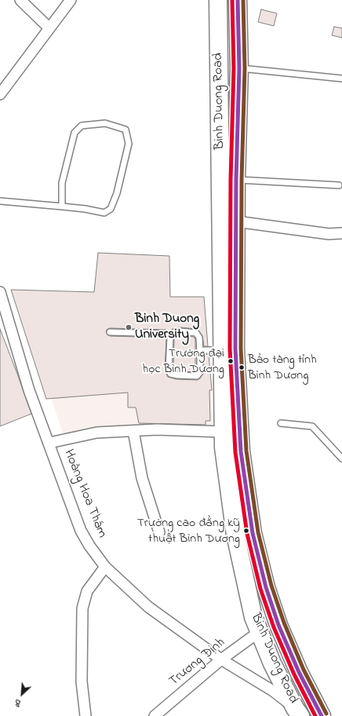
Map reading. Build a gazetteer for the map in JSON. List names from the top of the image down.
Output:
{
  "streets": {
    "highway": ["Binh Duong Road"],
    "street": ["Hoàng Hoa Thám", "Trương Định"]
  },
  "crossings": [
    ["Binh Duong Road", "Hoàng Hoa Thám"],
    ["Binh Duong Road", "Trương Định"],
    ["Hoàng Hoa Thám", "Trương Định"]
  ],
  "places": [
    "Binh Duong University",
    "Trường đại học Bình Dương",
    "Bảo tàng tỉnh Bình Dương",
    "Trường cao đẳng kỹ thuật Bình Dương"
  ],
  "north": "bottom left"
}
